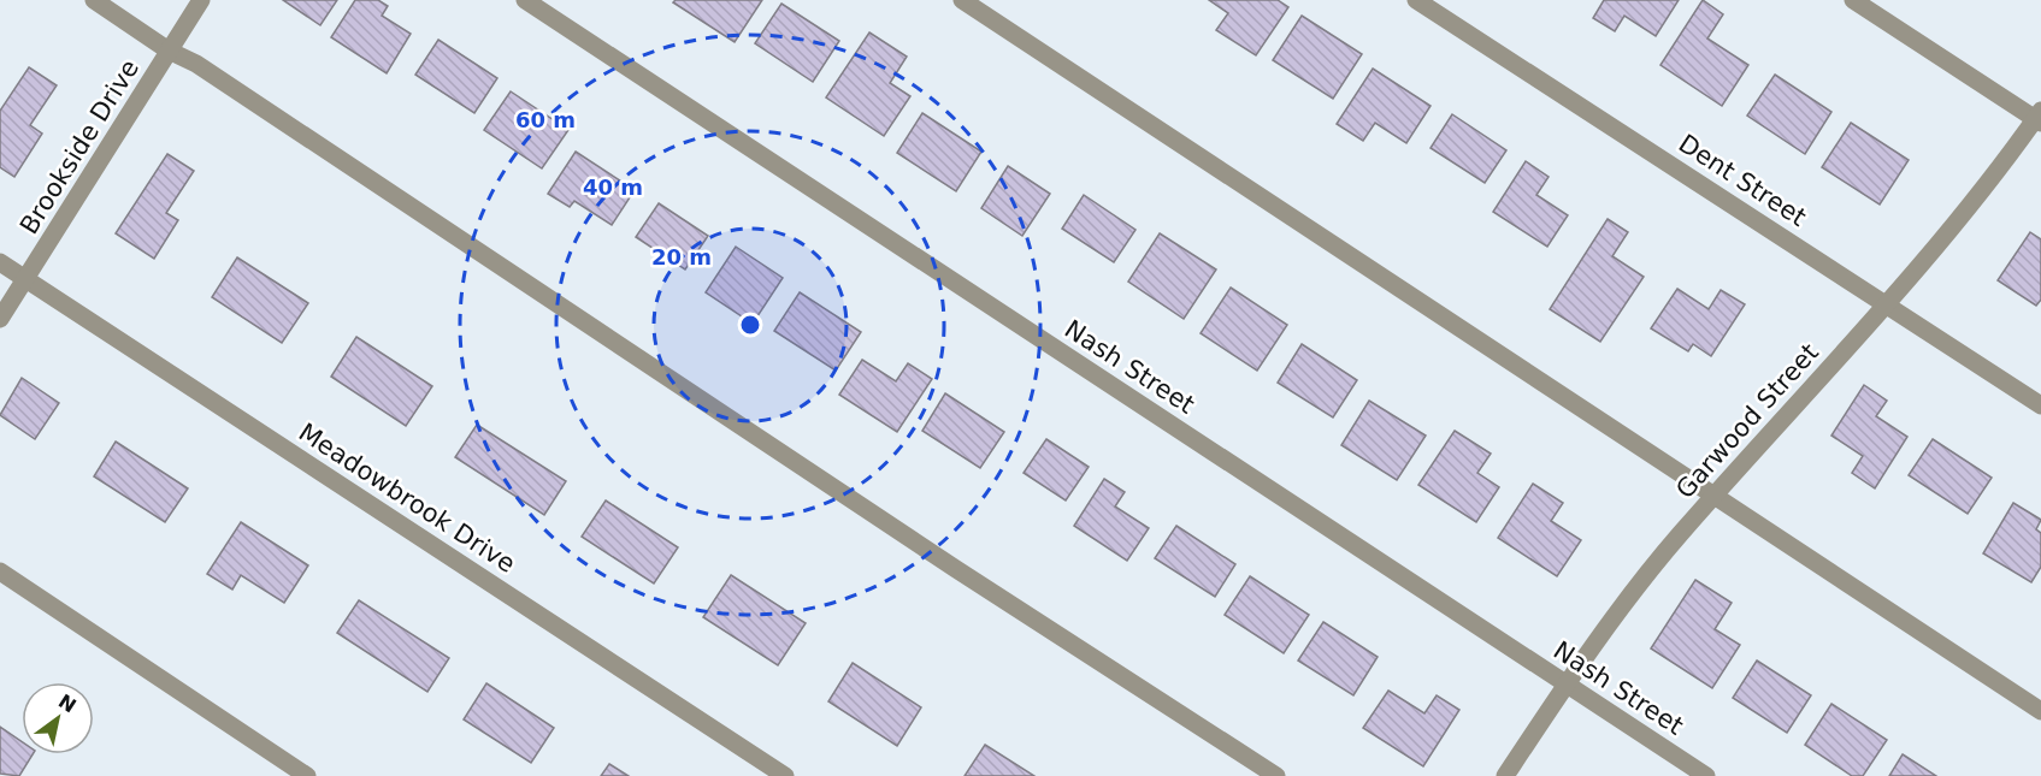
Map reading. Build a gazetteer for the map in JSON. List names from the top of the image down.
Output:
{
  "streets": {
    "street": [
      "Brookside Drive",
      "Dent Street",
      "Nash Street",
      "Garwood Street",
      "Meadowbrook Drive"
    ]
  },
  "crossings": [
    ["Brookside Drive", "Meadowbrook Drive"],
    ["Dent Street", "Garwood Street"],
    ["Nash Street", "Garwood Street"]
  ],
  "north": "top right",
  "rings": ["60 m", "40 m", "20 m"]
}
